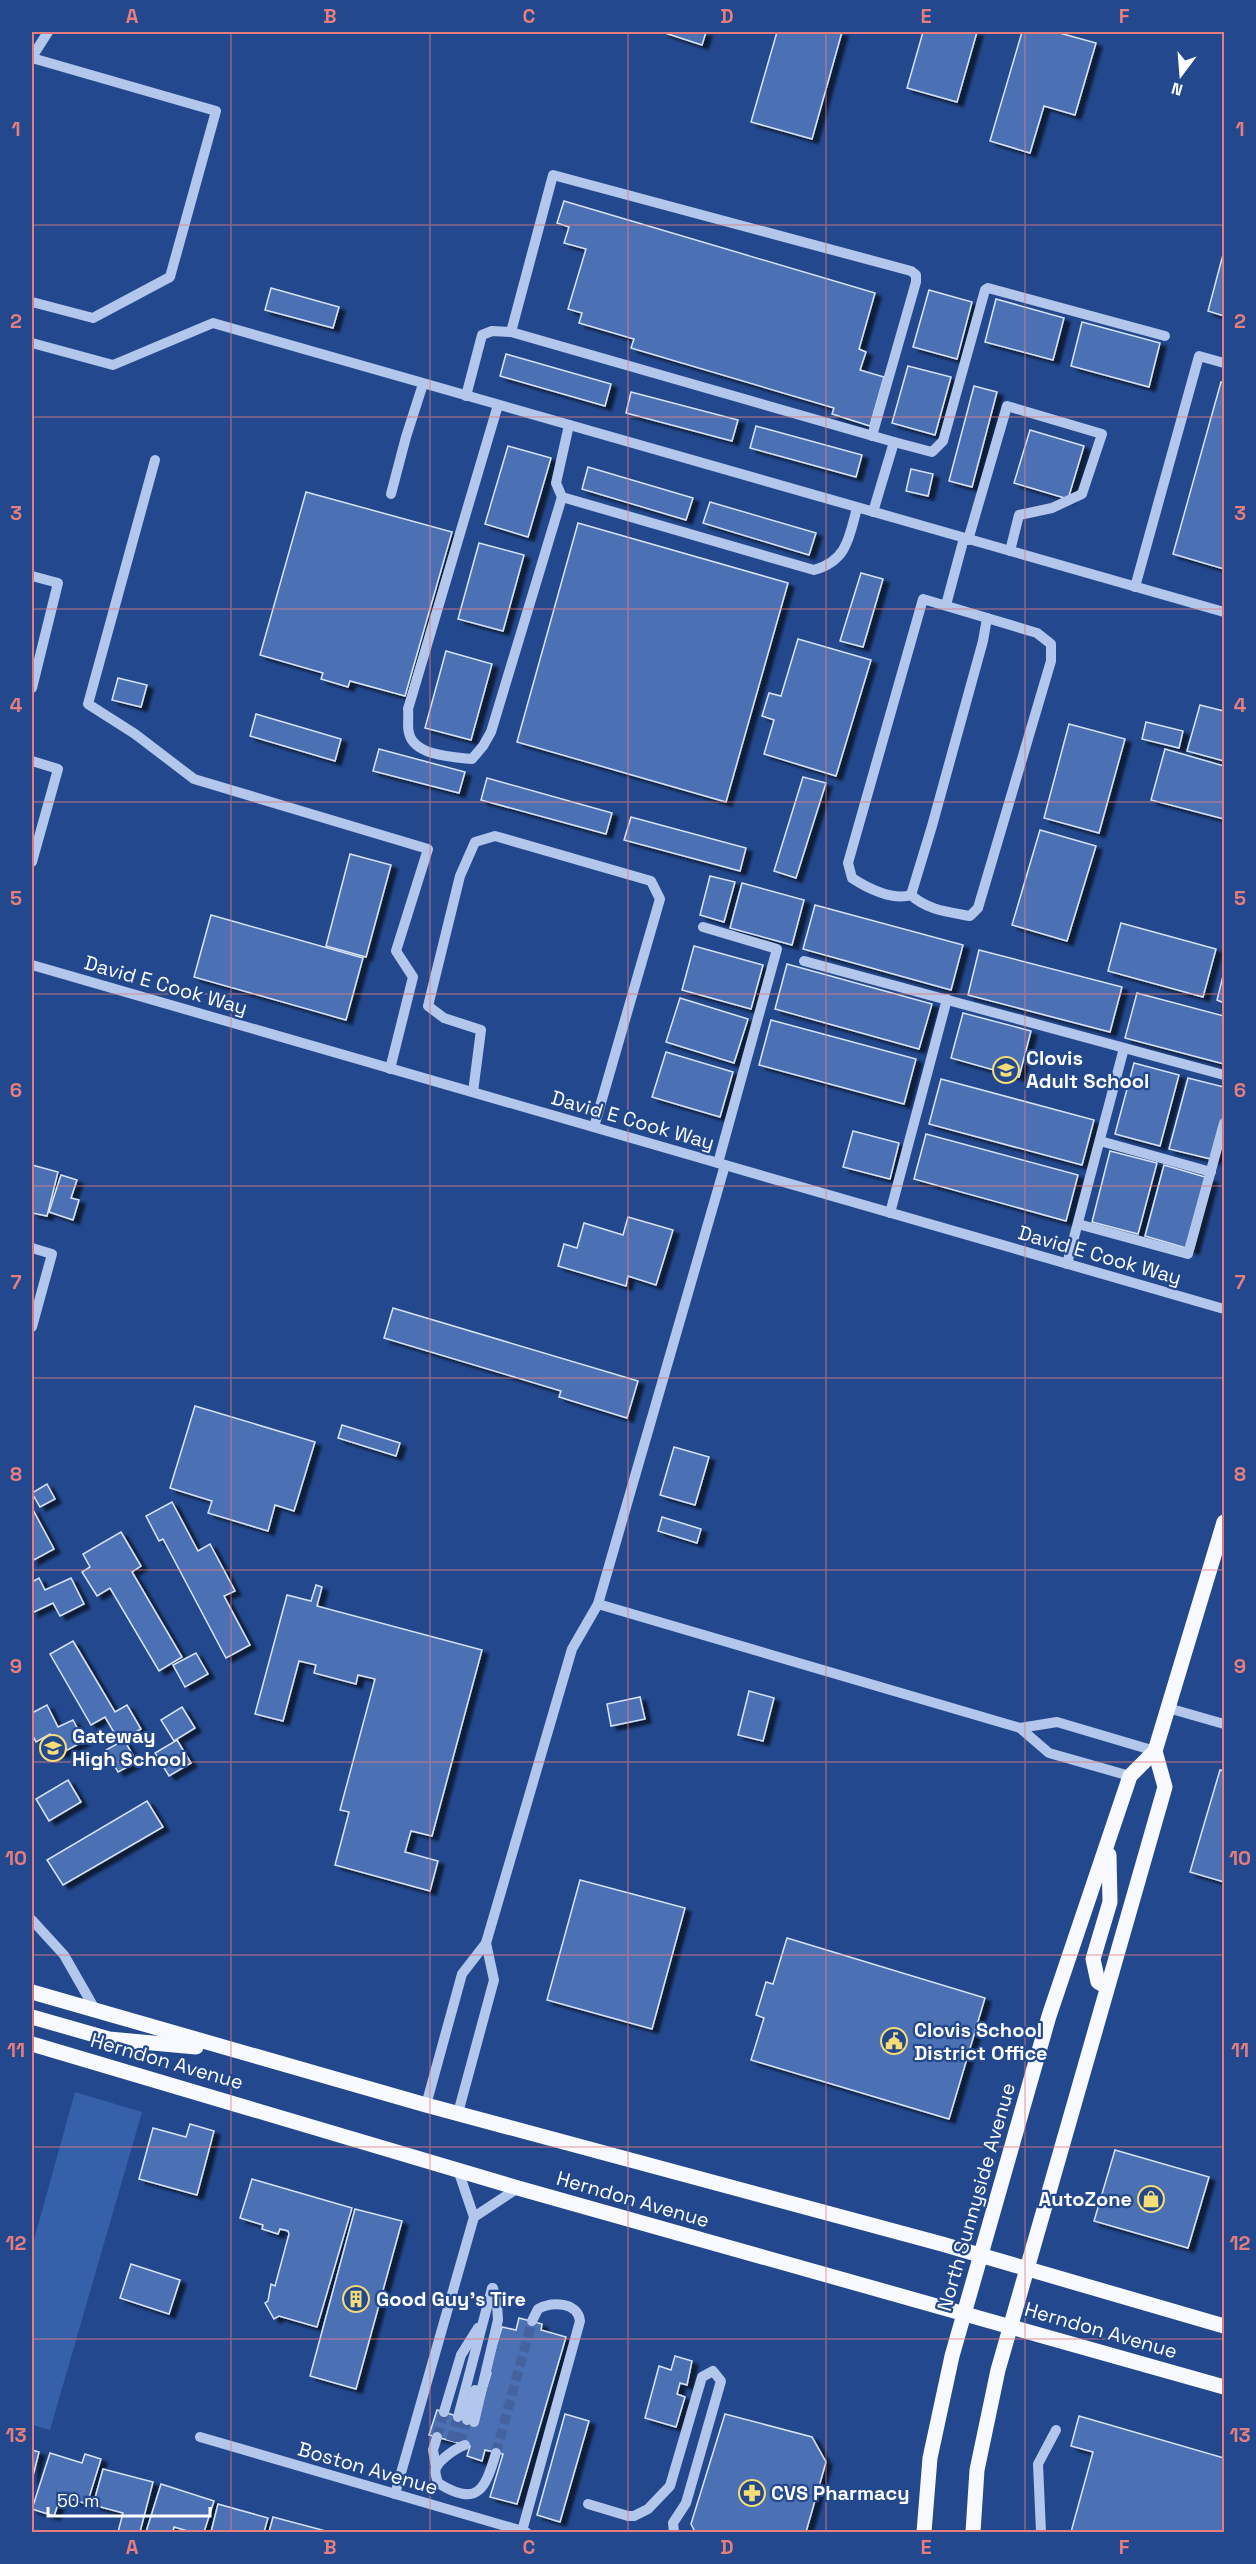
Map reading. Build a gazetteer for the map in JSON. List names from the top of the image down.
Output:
{
  "streets": {
    "main road": ["Herndon Avenue", "North Sunnyside Avenue"],
    "street": ["David E Cook Way", "Boston Avenue"]
  },
  "crossings": [
    ["Herndon Avenue", "North Sunnyside Avenue"]
  ],
  "places": {
    "school or university": ["Clovis Adult School", "Gateway High School"],
    "public building": ["Clovis School District Office"],
    "shop": ["AutoZone"],
    "building": ["Good Guy's Tire"],
    "pharmacy": ["CVS Pharmacy"]
  },
  "scale_bar": "50 m",
  "north": "bottom",
  "grid": {
    "columns": [
      "A",
      "B",
      "C",
      "D",
      "E",
      "F"
    ],
    "rows": [
      "1",
      "2",
      "3",
      "4",
      "5",
      "6",
      "7",
      "8",
      "9",
      "10",
      "11",
      "12",
      "13"
    ]
  }
}
